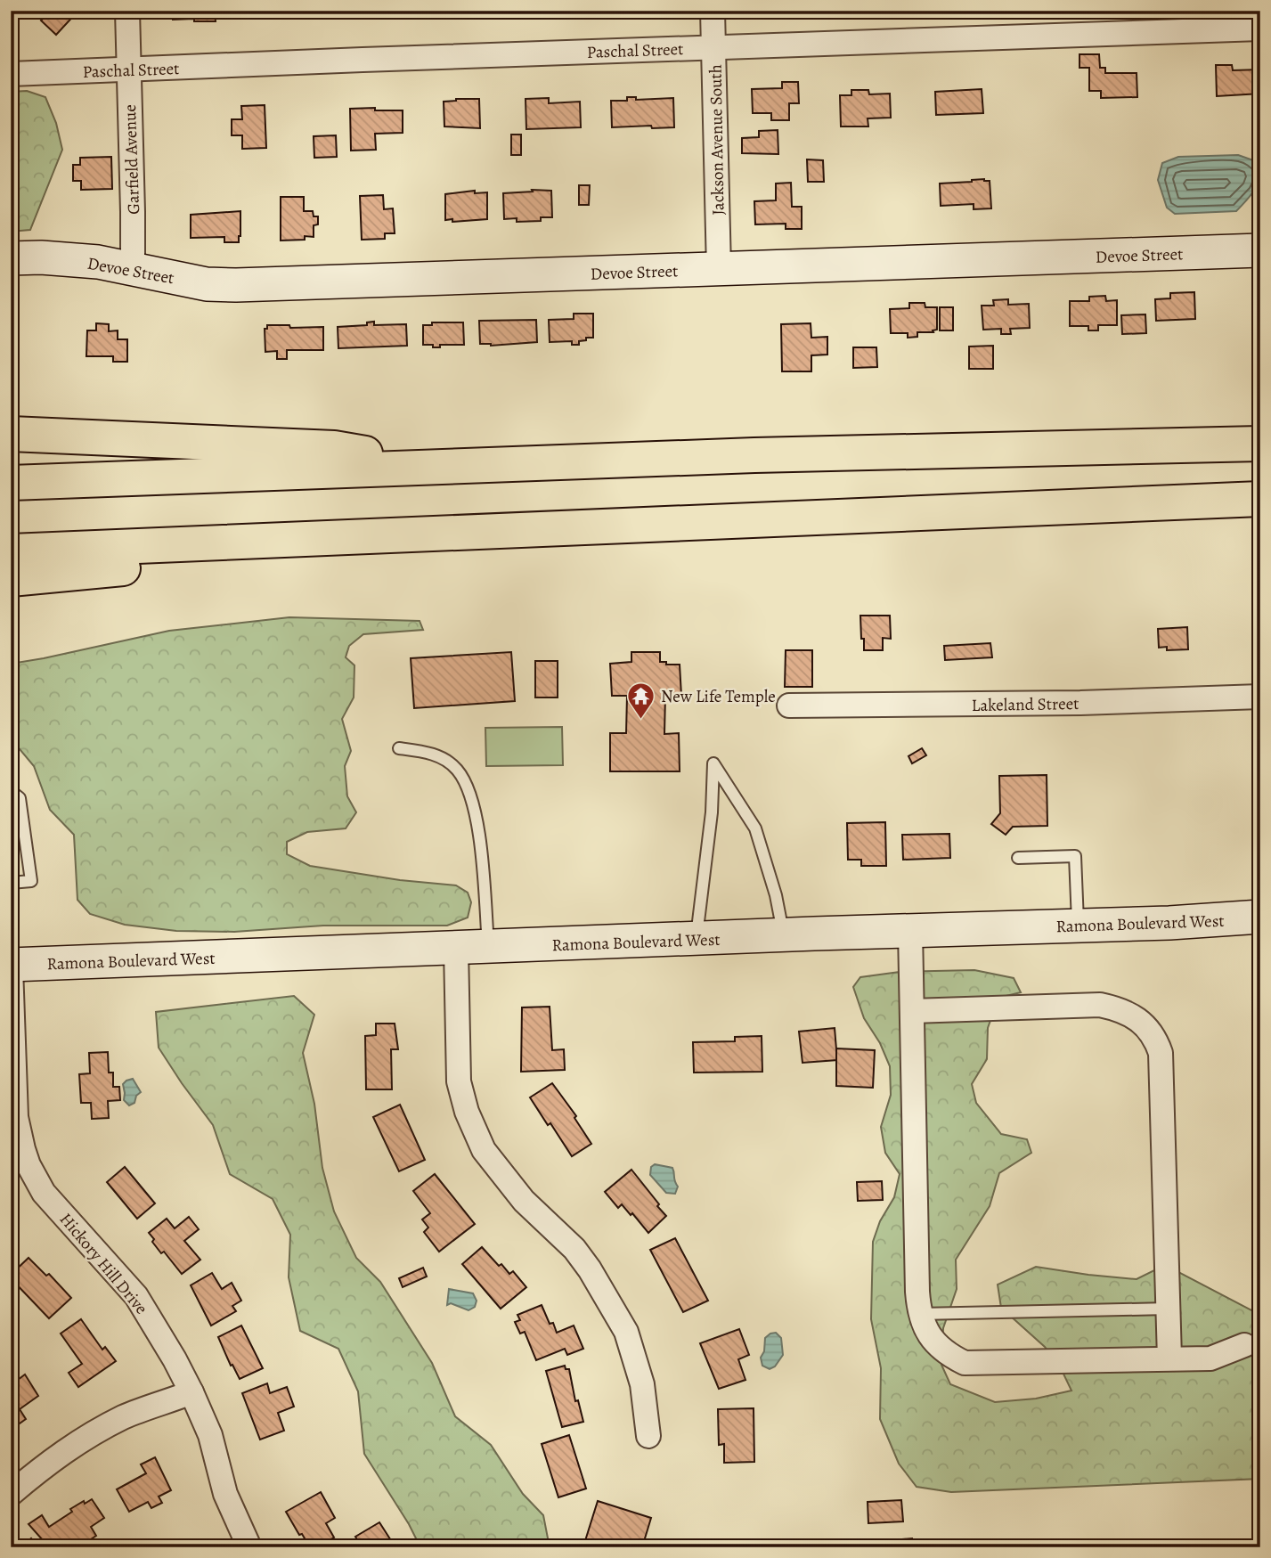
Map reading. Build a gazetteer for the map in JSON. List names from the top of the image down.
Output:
{
  "streets": {
    "street": [
      "Paschal Street",
      "Jackson Avenue South",
      "Garfield Avenue",
      "Devoe Street",
      "Lakeland Street",
      "Ramona Boulevard West",
      "Hickory Hill Drive"
    ]
  },
  "crossings": [
    ["Paschal Street", "Jackson Avenue South"],
    ["Paschal Street", "Garfield Avenue"],
    ["Jackson Avenue South", "Devoe Street"],
    ["Garfield Avenue", "Devoe Street"],
    ["Ramona Boulevard West", "Hickory Hill Drive"]
  ],
  "places": {
    "temple": ["New Life Temple"]
  }
}
